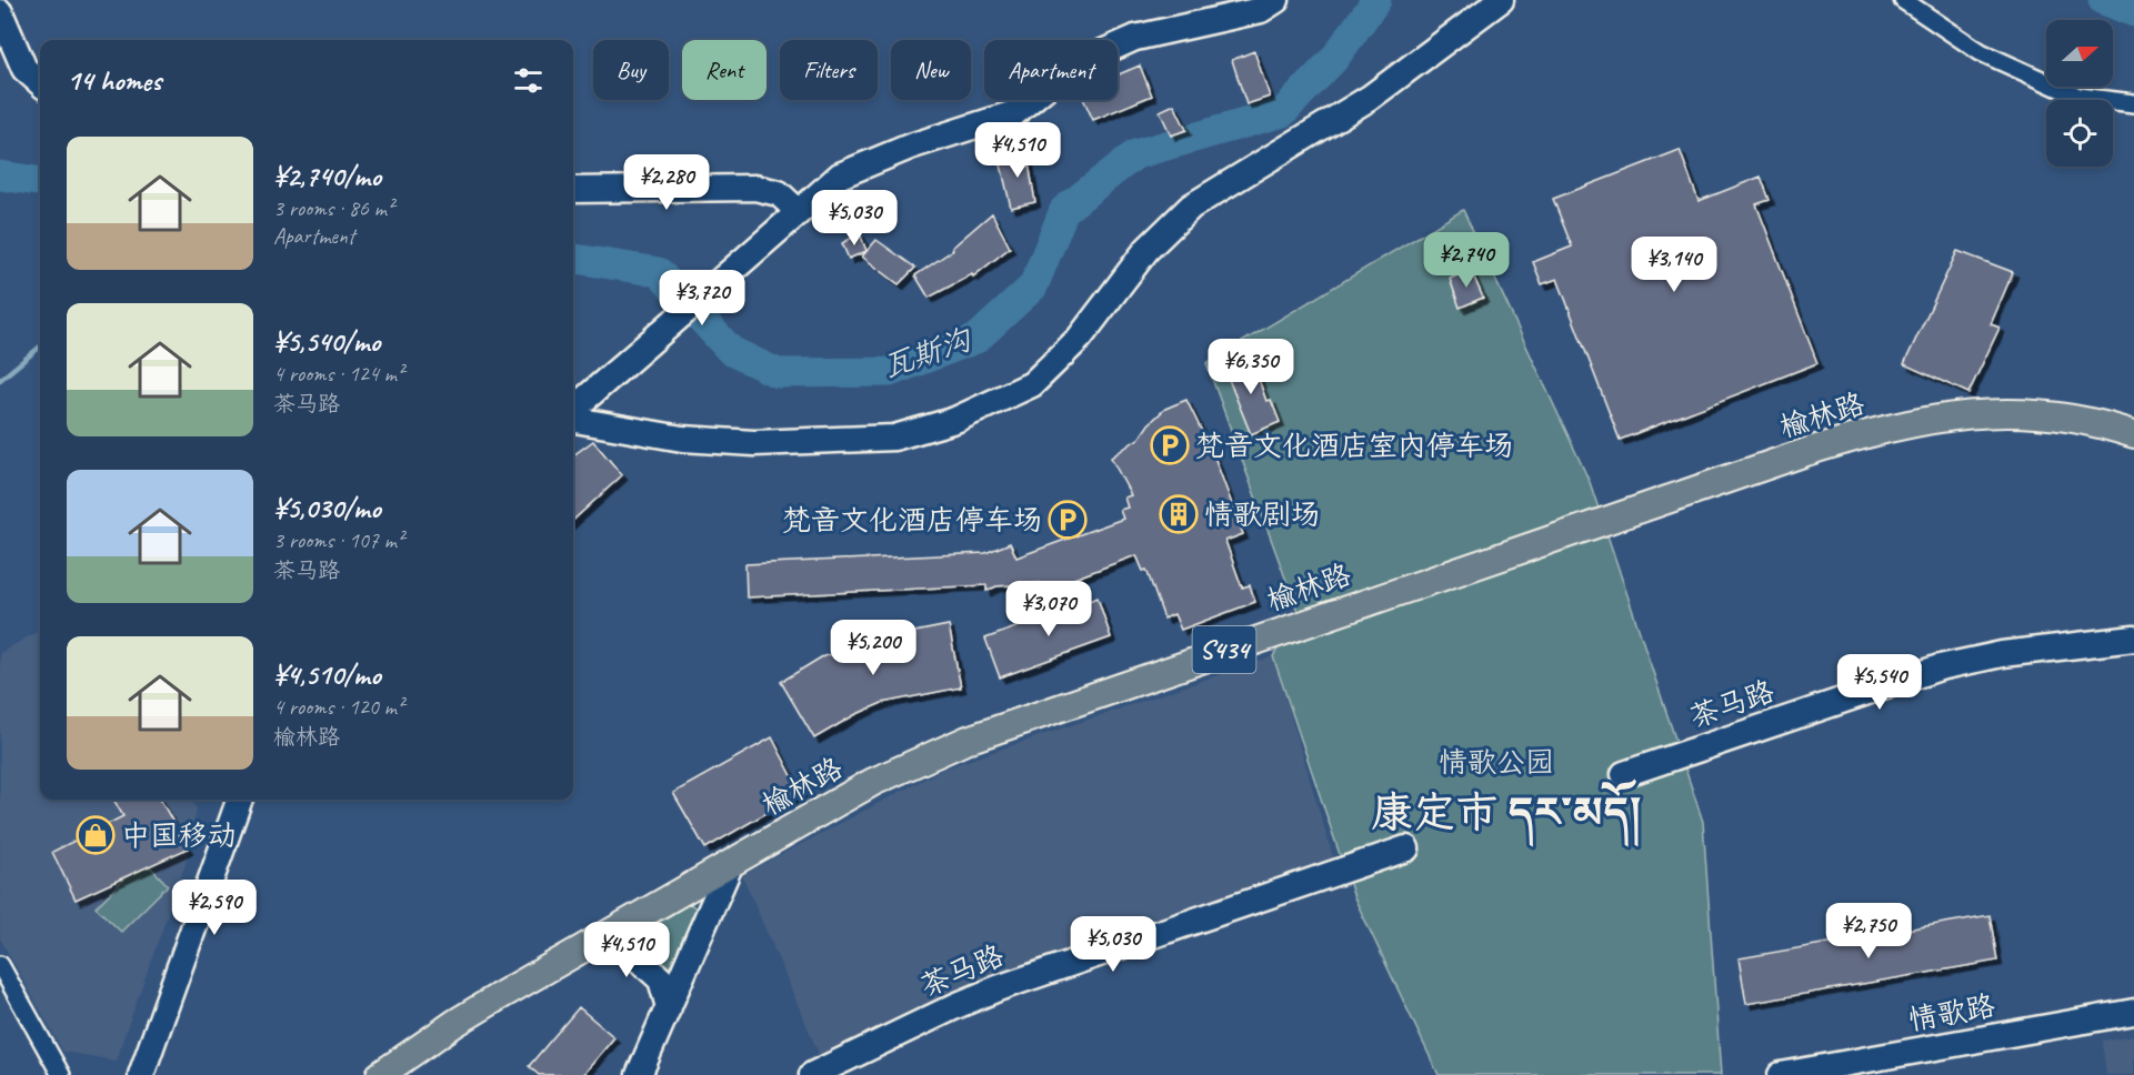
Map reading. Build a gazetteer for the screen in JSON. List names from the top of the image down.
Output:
{
  "streets": {
    "main road": ["榆林路", "S434"],
    "street": ["茶马路", "情歌路"]
  },
  "districts": ["康定市 དར་མདོ།"],
  "water": ["瓦斯沟"],
  "parks": ["情歌公园"],
  "places": {
    "parking": ["梵音文化酒店室内停车场", "梵音文化酒店停车场"],
    "building": ["情歌剧场"],
    "shop": ["中国移动"]
  },
  "north": "right",
  "page": {
    "chip": [
      "Buy",
      "Rent",
      "Filters",
      "New",
      "Apartment"
    ],
    "heading": "14 homes",
    "list": [
      {
        "name": "¥2,740/mo",
        "note": "3 rooms · 86 m² · Apartment"
      },
      {
        "name": "¥5,540/mo",
        "note": "4 rooms · 124 m² · 茶马路"
      },
      {
        "name": "¥5,030/mo",
        "note": "3 rooms · 107 m² · 茶马路"
      },
      {
        "name": "¥4,510/mo",
        "note": "4 rooms · 120 m² · 榆林路"
      }
    ],
    "price": [
      "¥4,510",
      "¥2,280",
      "¥5,030",
      "¥2,740",
      "¥3,140",
      "¥3,720",
      "¥6,350",
      "¥3,070",
      "¥5,200",
      "¥5,540",
      "¥2,590",
      "¥2,750",
      "¥5,030",
      "¥4,510"
    ]
  }
}
